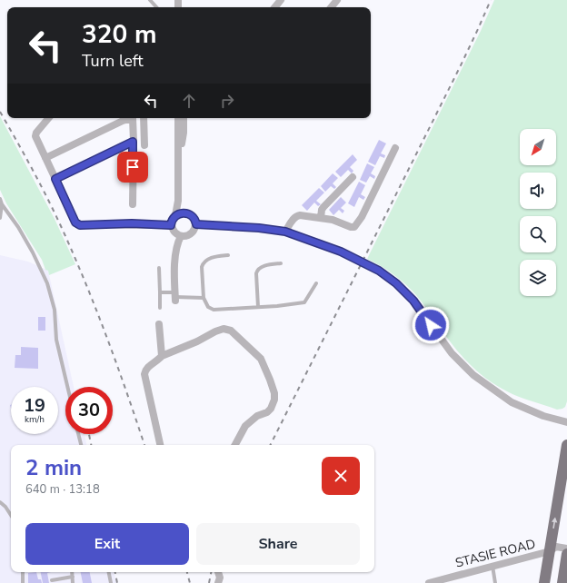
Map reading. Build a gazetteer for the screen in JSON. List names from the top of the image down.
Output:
{
  "streets": {
    "street": ["STASIE ROAD"]
  },
  "north": "bottom left",
  "page": {
    "turn": ["320 m", "Turn left"],
    "speed": "19 km/h",
    "limit": "30",
    "heading": ["2 min", "640 m · 13:18"],
    "buttons": ["Exit", "Share"]
  }
}
